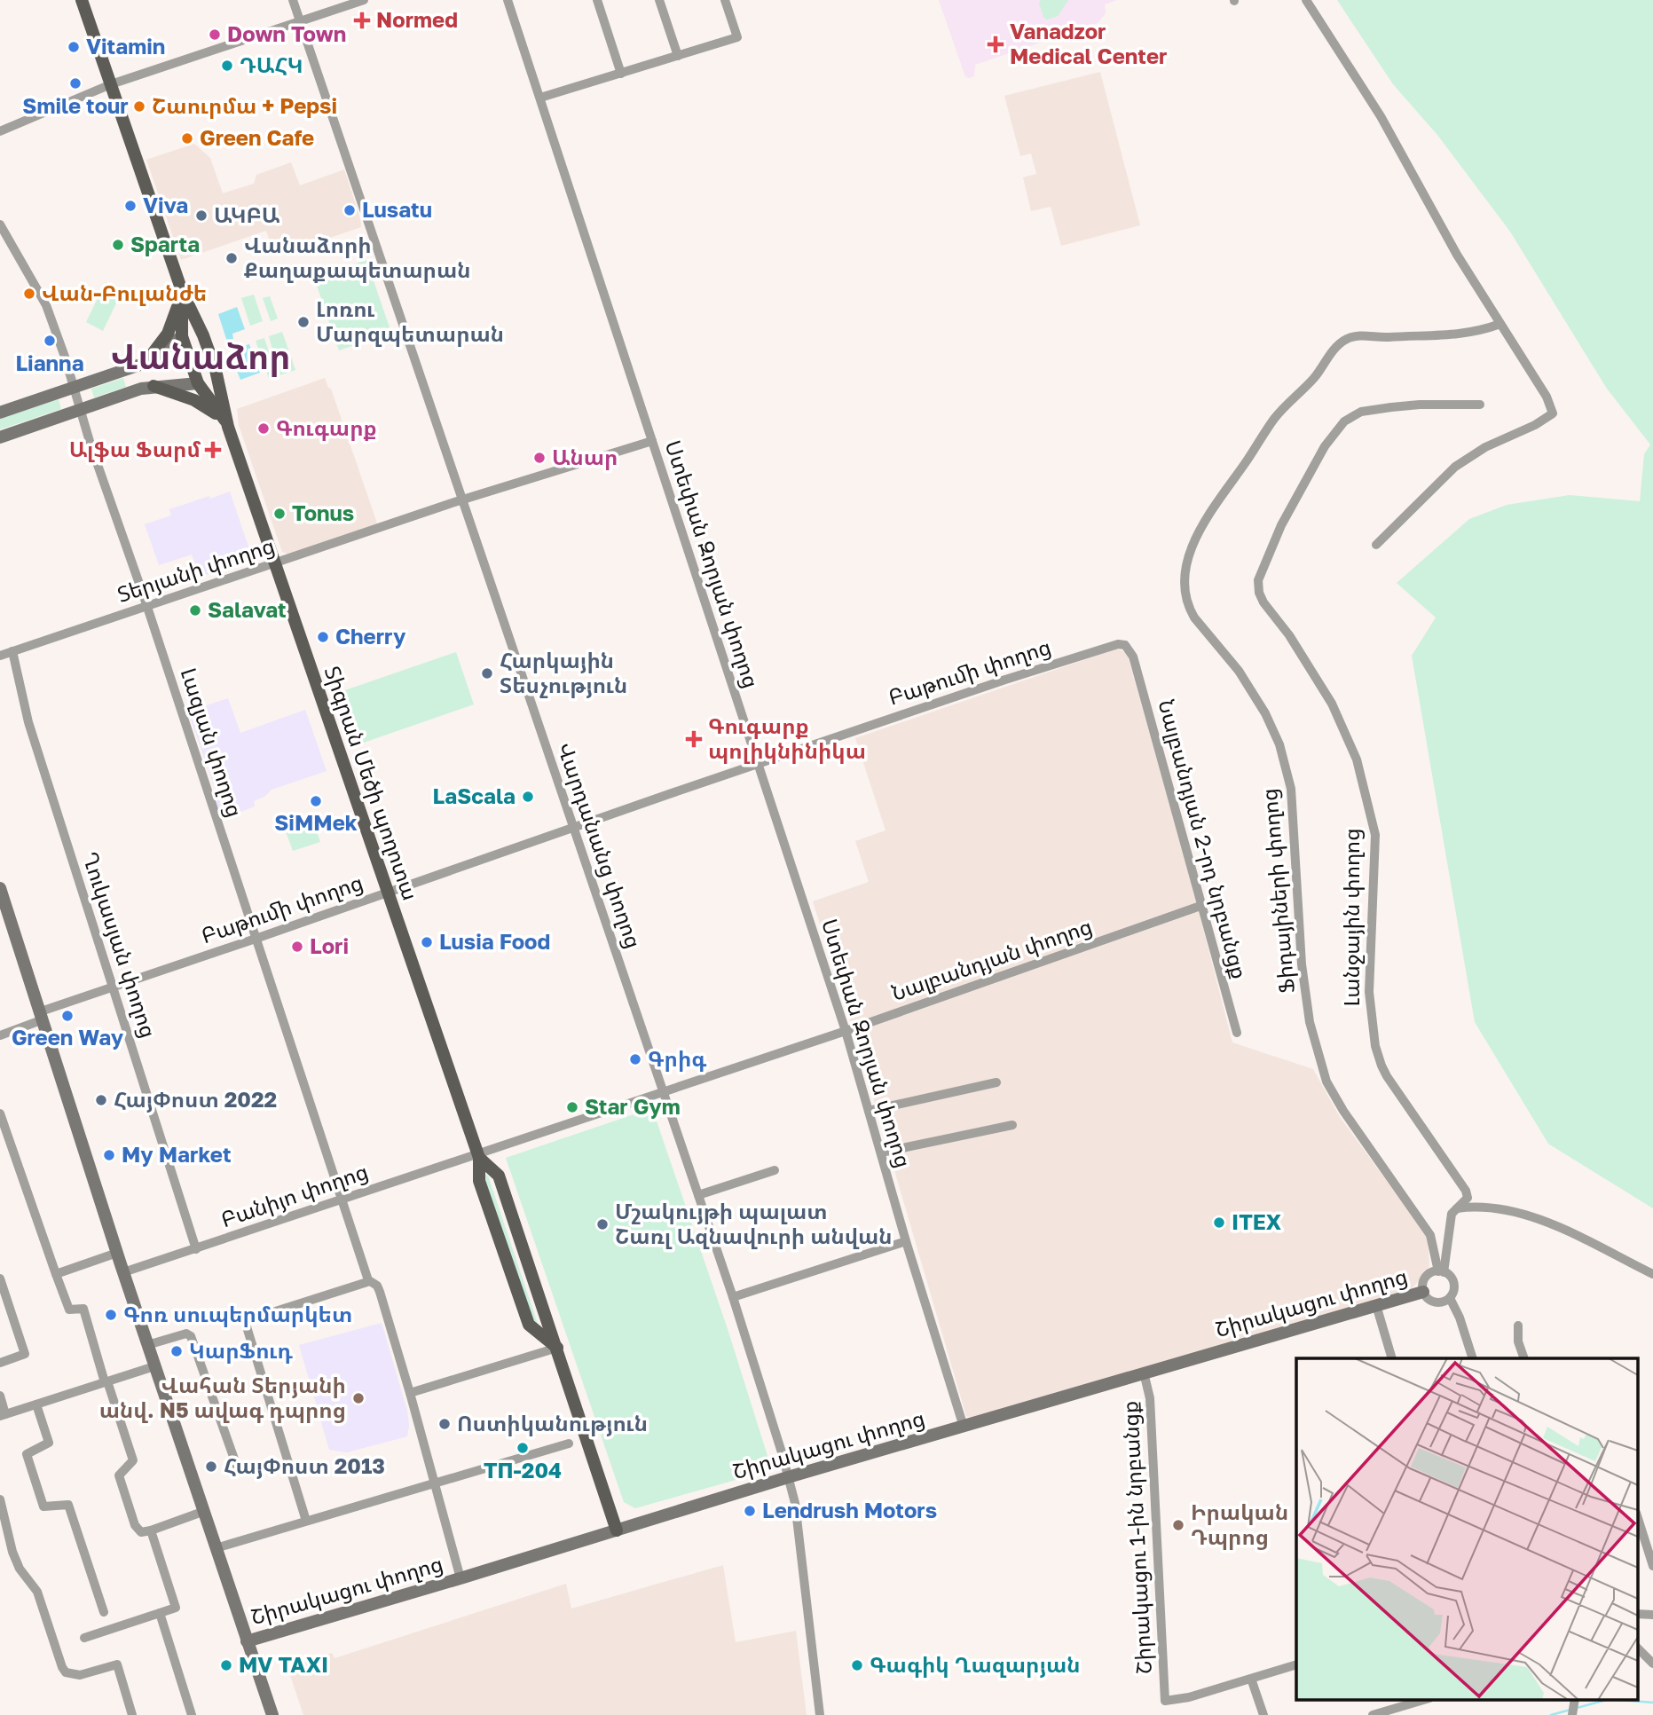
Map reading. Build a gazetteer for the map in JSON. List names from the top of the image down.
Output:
{
  "streets": {
    "main road": ["Տիգրան Մեծի պողոտա"],
    "street": [
      "Ստեփան Զորյան փողոց",
      "Տերյանի փողոց",
      "Բաթումի փողոց",
      "Լազյան փողոց",
      "Նալբանդյան 2-րդ նրբանցք",
      "Վարդանանց փողոց",
      "Ֆիդայիների փողոց",
      "Լանջային փողոց",
      "Ղուկասյան փողոց",
      "Նալբանդյան փողոց",
      "Բանիյո փողոց",
      "Շիրակացու փողոց",
      "Շիրակացու 1-ին նրբանցք"
    ]
  },
  "crossings": [
    ["Ստեփան Զորյան փողոց", "Տերյանի փողոց"],
    ["Ստեփան Զորյան փողոց", "Բաթումի փողոց"],
    ["Ստեփան Զորյան փողոց", "Նալբանդյան փողոց"],
    ["Ստեփան Զորյան փողոց", "Շիրակացու փողոց"],
    ["Տերյանի փողոց", "Լազյան փողոց"],
    ["Տերյանի փողոց", "Տիգրան Մեծի պողոտա"],
    ["Տերյանի փողոց", "Վարդանանց փողոց"],
    ["Տերյանի փողոց", "Ղուկասյան փողոց"],
    ["Բաթումի փողոց", "Լազյան փողոց"],
    ["Բաթումի փողոց", "Տիգրան Մեծի պողոտա"],
    ["Բաթումի փողոց", "Նալբանդյան 2-րդ նրբանցք"],
    ["Բաթումի փողոց", "Վարդանանց փողոց"],
    ["Բաթումի փողոց", "Ղուկասյան փողոց"],
    ["Լազյան փողոց", "Բանիյո փողոց"],
    ["Լազյան փողոց", "Շիրակացու փողոց"],
    ["Տիգրան Մեծի պողոտա", "Նալբանդյան փողոց"],
    ["Տիգրան Մեծի պողոտա", "Բանիյո փողոց"],
    ["Տիգրան Մեծի պողոտա", "Շիրակացու փողոց"],
    ["Նալբանդյան 2-րդ նրբանցք", "Նալբանդյան փողոց"],
    ["Վարդանանց փողոց", "Նալբանդյան փողոց"],
    ["Վարդանանց փողոց", "Շիրակացու փողոց"],
    ["Ֆիդայիների փողոց", "Լանջային փողոց"],
    ["Ֆիդայիների փողոց", "Շիրակացու փողոց"],
    ["Լանջային փողոց", "Շիրակացու փողոց"],
    ["Ղուկասյան փողոց", "Բանիյո փողոց"],
    ["Նալբանդյան փողոց", "Բանիյո փողոց"],
    ["Շիրակացու փողոց", "Շիրակացու 1-ին նրբանցք"]
  ],
  "districts": ["Վանաձոր"],
  "places": {
    "health": [
      "Normed",
      "Vanadzor Medical Center",
      "Ալֆա Ֆարմ",
      "Գուգարք պոլիկնինիկա"
    ],
    "other": [
      "Down Town",
      "Vitamin",
      "ԴԱՀԿ",
      "Smile tour",
      "Շաուրմա + Pepsi",
      "Green Cafe",
      "Viva",
      "Lusatu",
      "ԱԿԲԱ",
      "Sparta",
      "Վանաձորի Քաղաքապետարան",
      "Վան-Բուլանժե",
      "Լոռու Մարզպետարան",
      "Lianna",
      "Գուգարք",
      "Անար",
      "Tonus",
      "Salavat",
      "Cherry",
      "Հարկային Տեսչություն",
      "LaScala",
      "SiMMek",
      "Lusia Food",
      "Lori",
      "Green Way",
      "Գրիգ",
      "ՀայՓոստ 2022",
      "Star Gym",
      "My Market",
      "ITEX",
      "Մշակույթի պալատ Շառլ Ազնավուրի անվան",
      "Գոռ սուպերմարկետ",
      "ԿարՖուդ",
      "Վահան Տերյանի անվ. N5 ավագ դպրոց",
      "Ոստիկանություն",
      "ТП-204",
      "ՀայՓոստ 2013",
      "Lendrush Motors",
      "Իրական Դպրոց",
      "MV TAXI",
      "Գագիկ Ղազարյան"
    ]
  }
}
